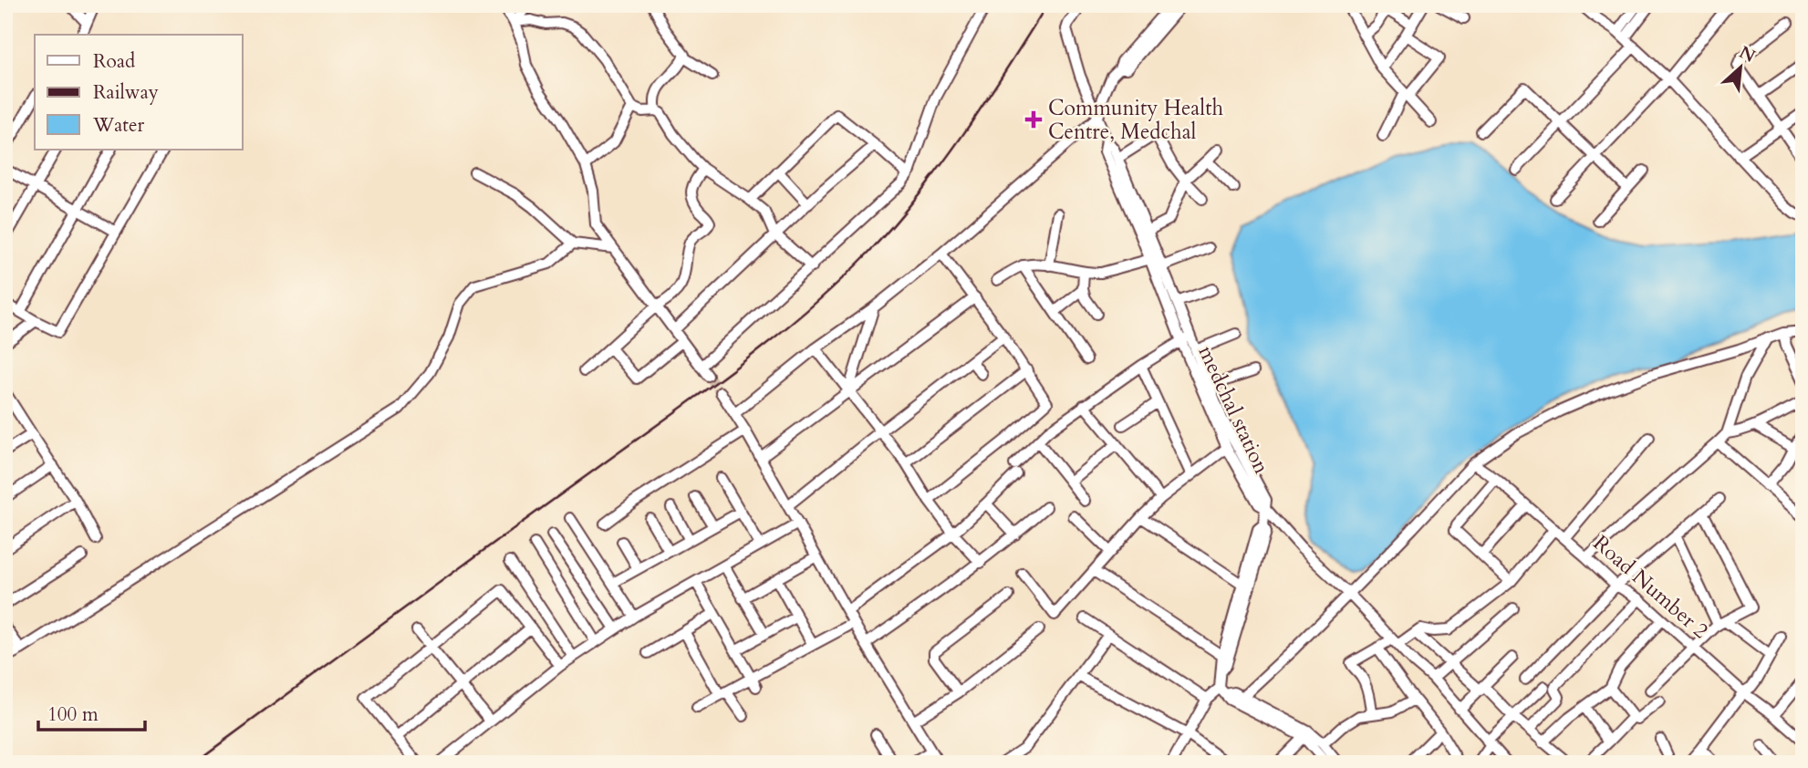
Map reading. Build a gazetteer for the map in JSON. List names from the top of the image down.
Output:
{
  "streets": {
    "street": ["medchal station", "Road Number 2"]
  },
  "places": {
    "health": ["Community Health Centre, Medchal"]
  },
  "legend": ["Road", "Railway", "Water"],
  "scale_bar": "100 m",
  "north": "top right"
}
